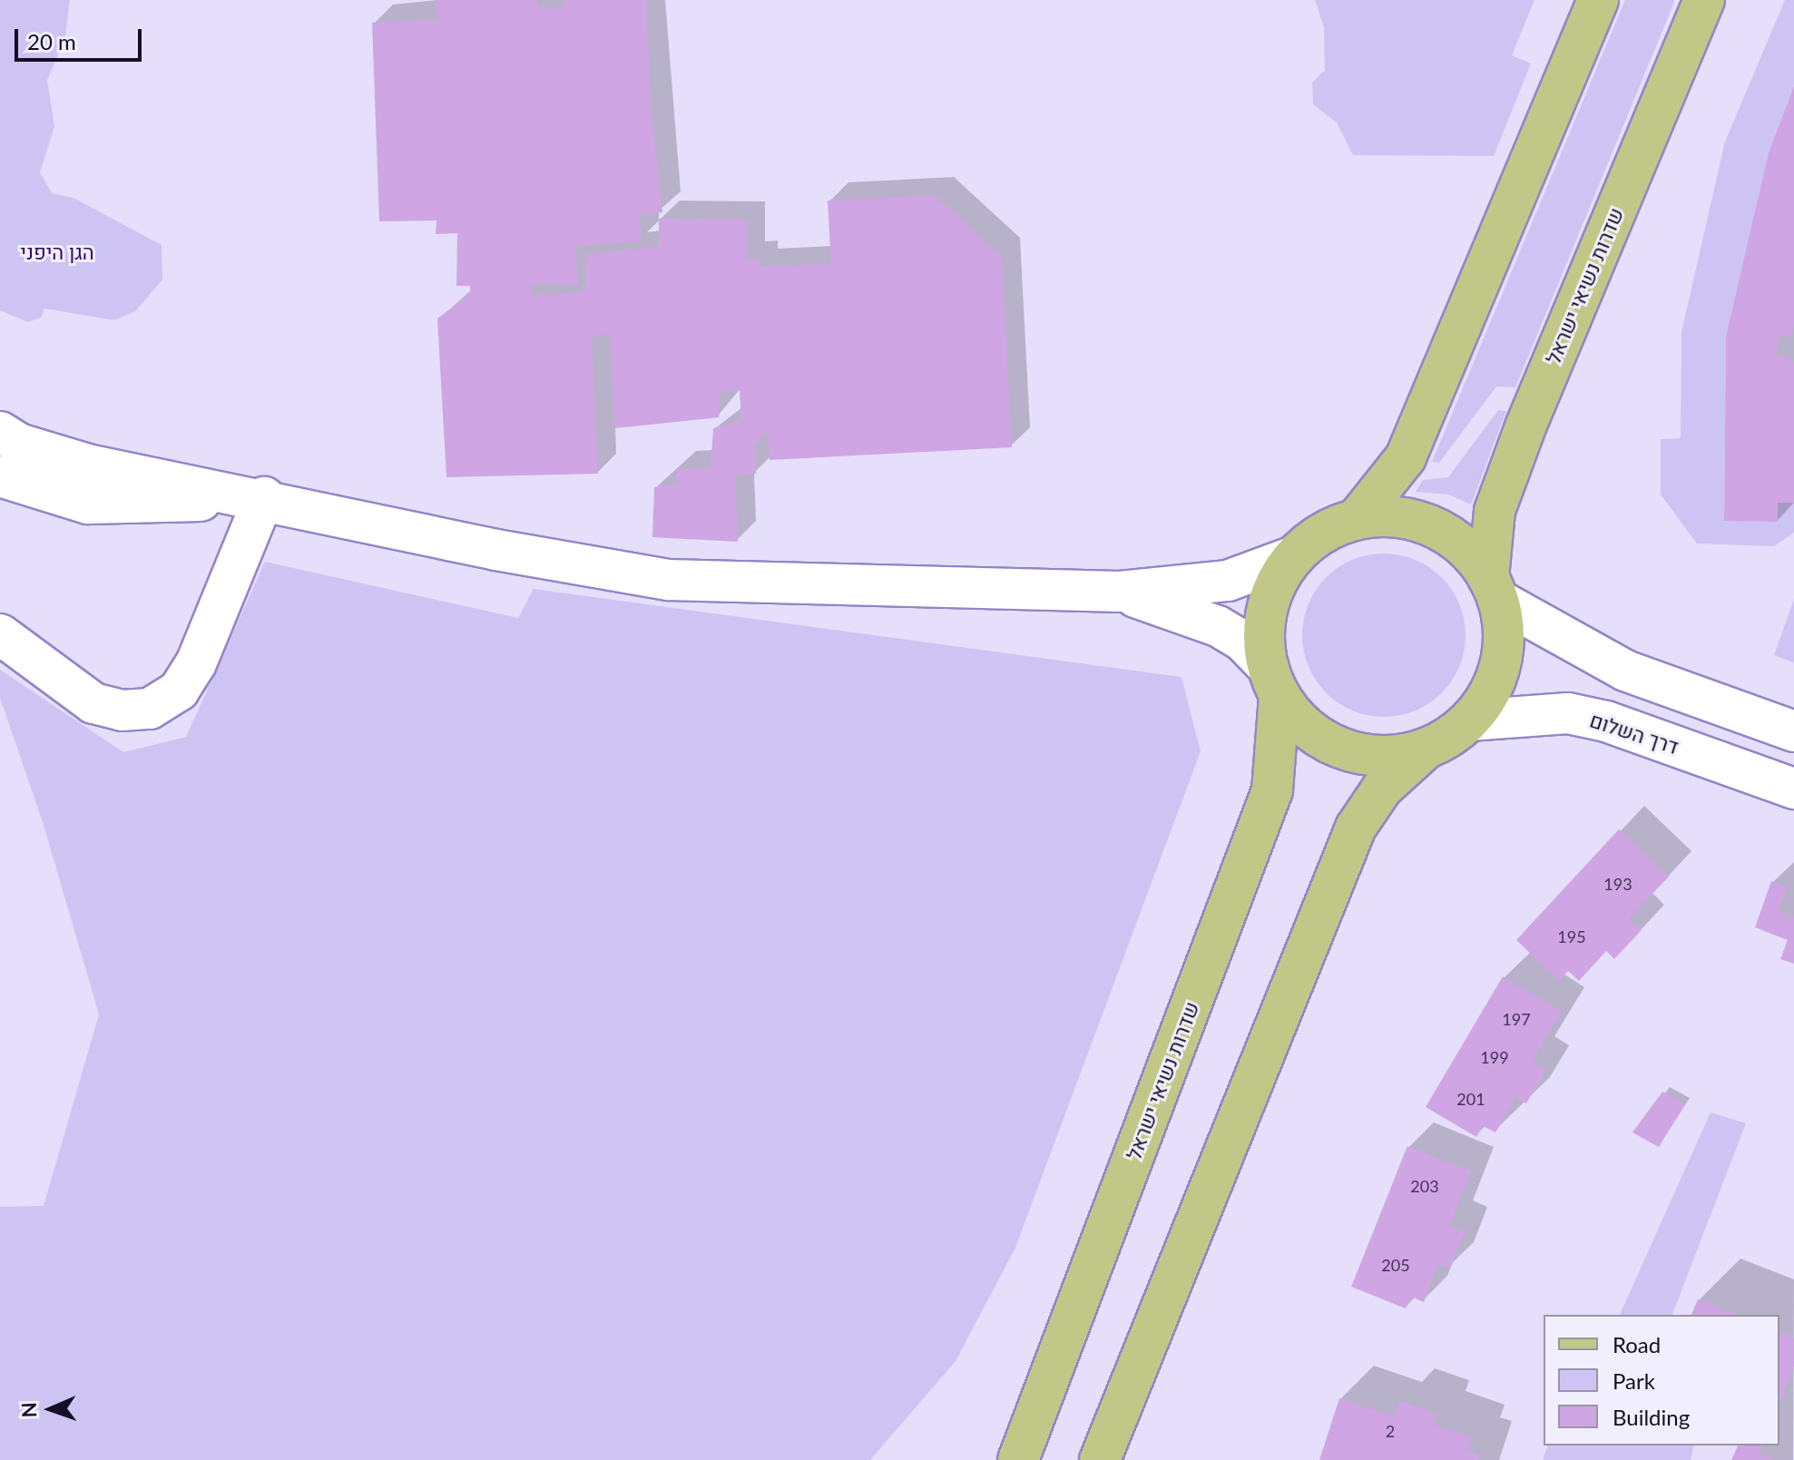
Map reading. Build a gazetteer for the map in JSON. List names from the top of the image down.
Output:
{
  "streets": {
    "main road": ["שדרות נשיאי ישראל"],
    "street": ["דרך השלום"]
  },
  "crossings": [
    ["שדרות נשיאי ישראל", "דרך השלום"]
  ],
  "parks": ["הגן היפני"],
  "house_numbers": [
    "193",
    "195",
    "197",
    "199",
    "201",
    "203",
    "205",
    "2"
  ],
  "legend": ["Road", "Park", "Building"],
  "scale_bar": "20 m",
  "north": "left"
}
